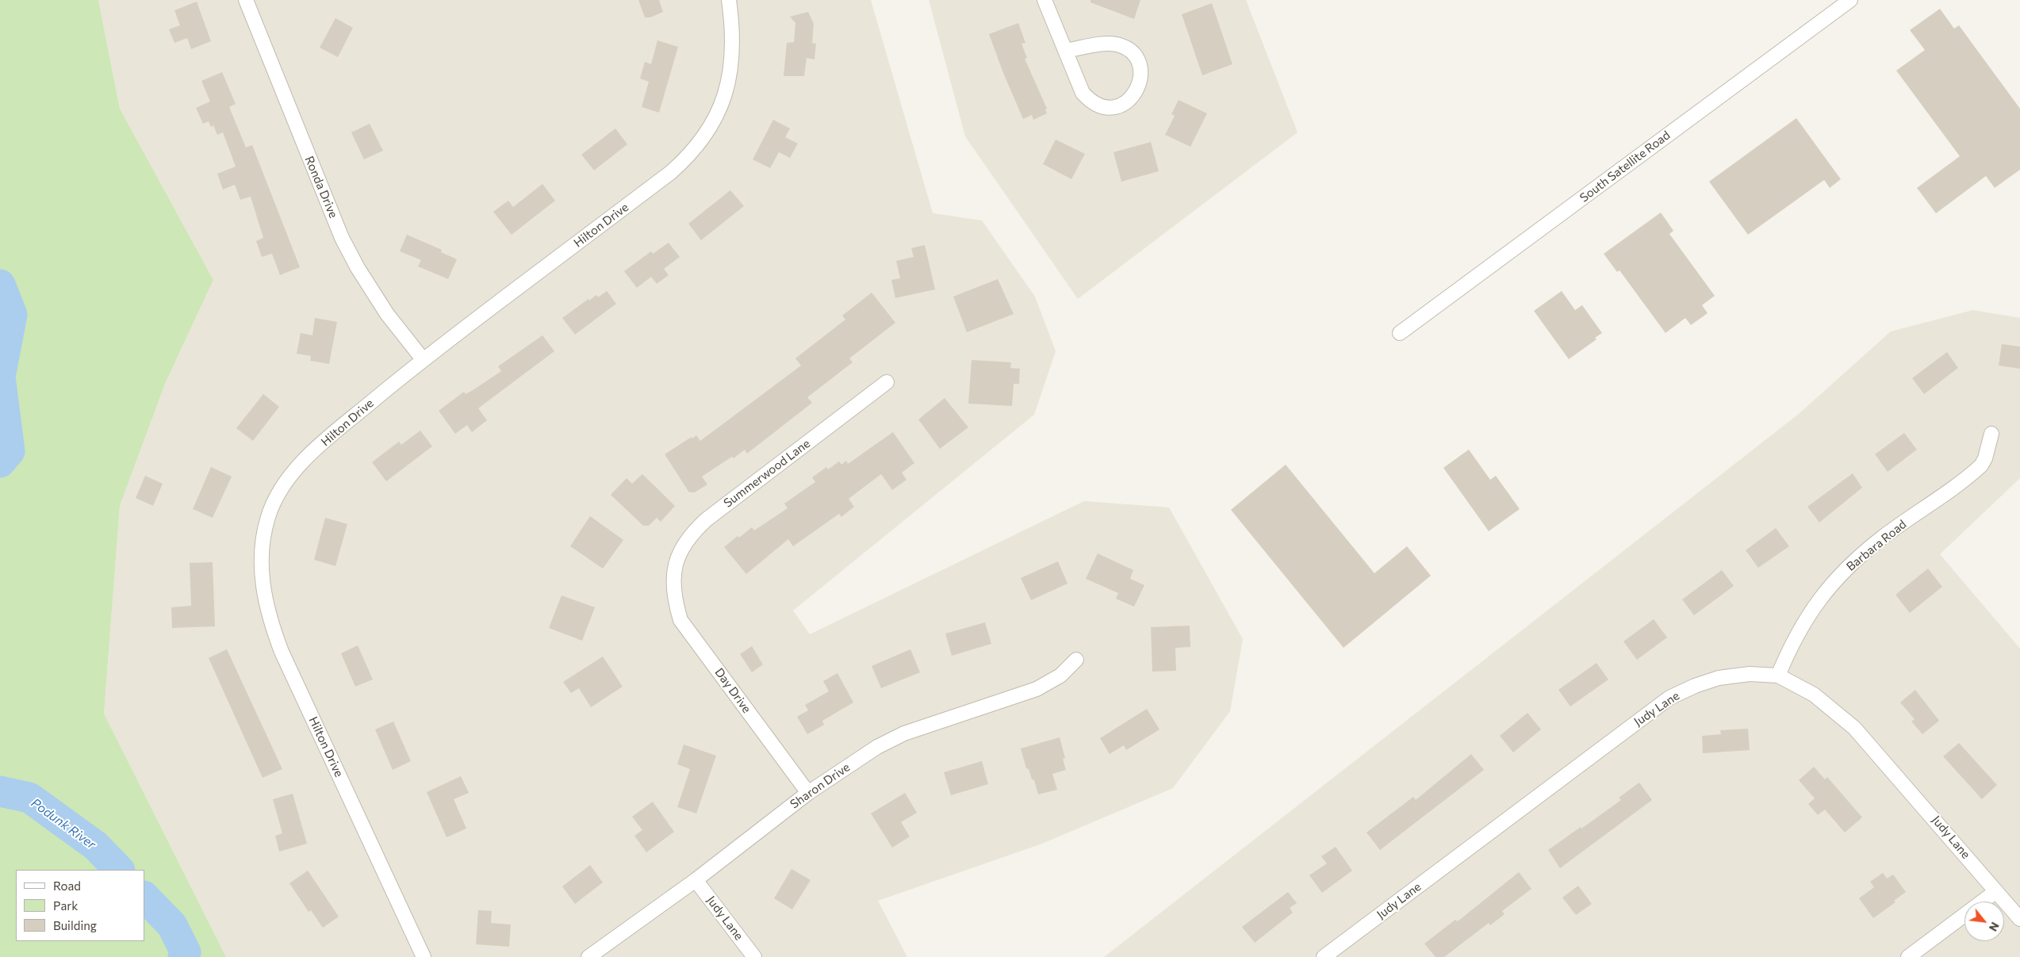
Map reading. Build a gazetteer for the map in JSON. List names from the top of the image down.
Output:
{
  "streets": {
    "street": [
      "South Satellite Road",
      "Ronda Drive",
      "Hilton Drive",
      "Summerwood Lane",
      "Barbara Road",
      "Day Drive",
      "Judy Lane",
      "Sharon Drive"
    ]
  },
  "crossings": [
    ["Ronda Drive", "Hilton Drive"],
    ["Summerwood Lane", "Day Drive"],
    ["Barbara Road", "Judy Lane"],
    ["Day Drive", "Sharon Drive"],
    ["Judy Lane", "Sharon Drive"]
  ],
  "water": ["Podunk River"],
  "legend": ["Road", "Park", "Building"],
  "north": "bottom right"
}
